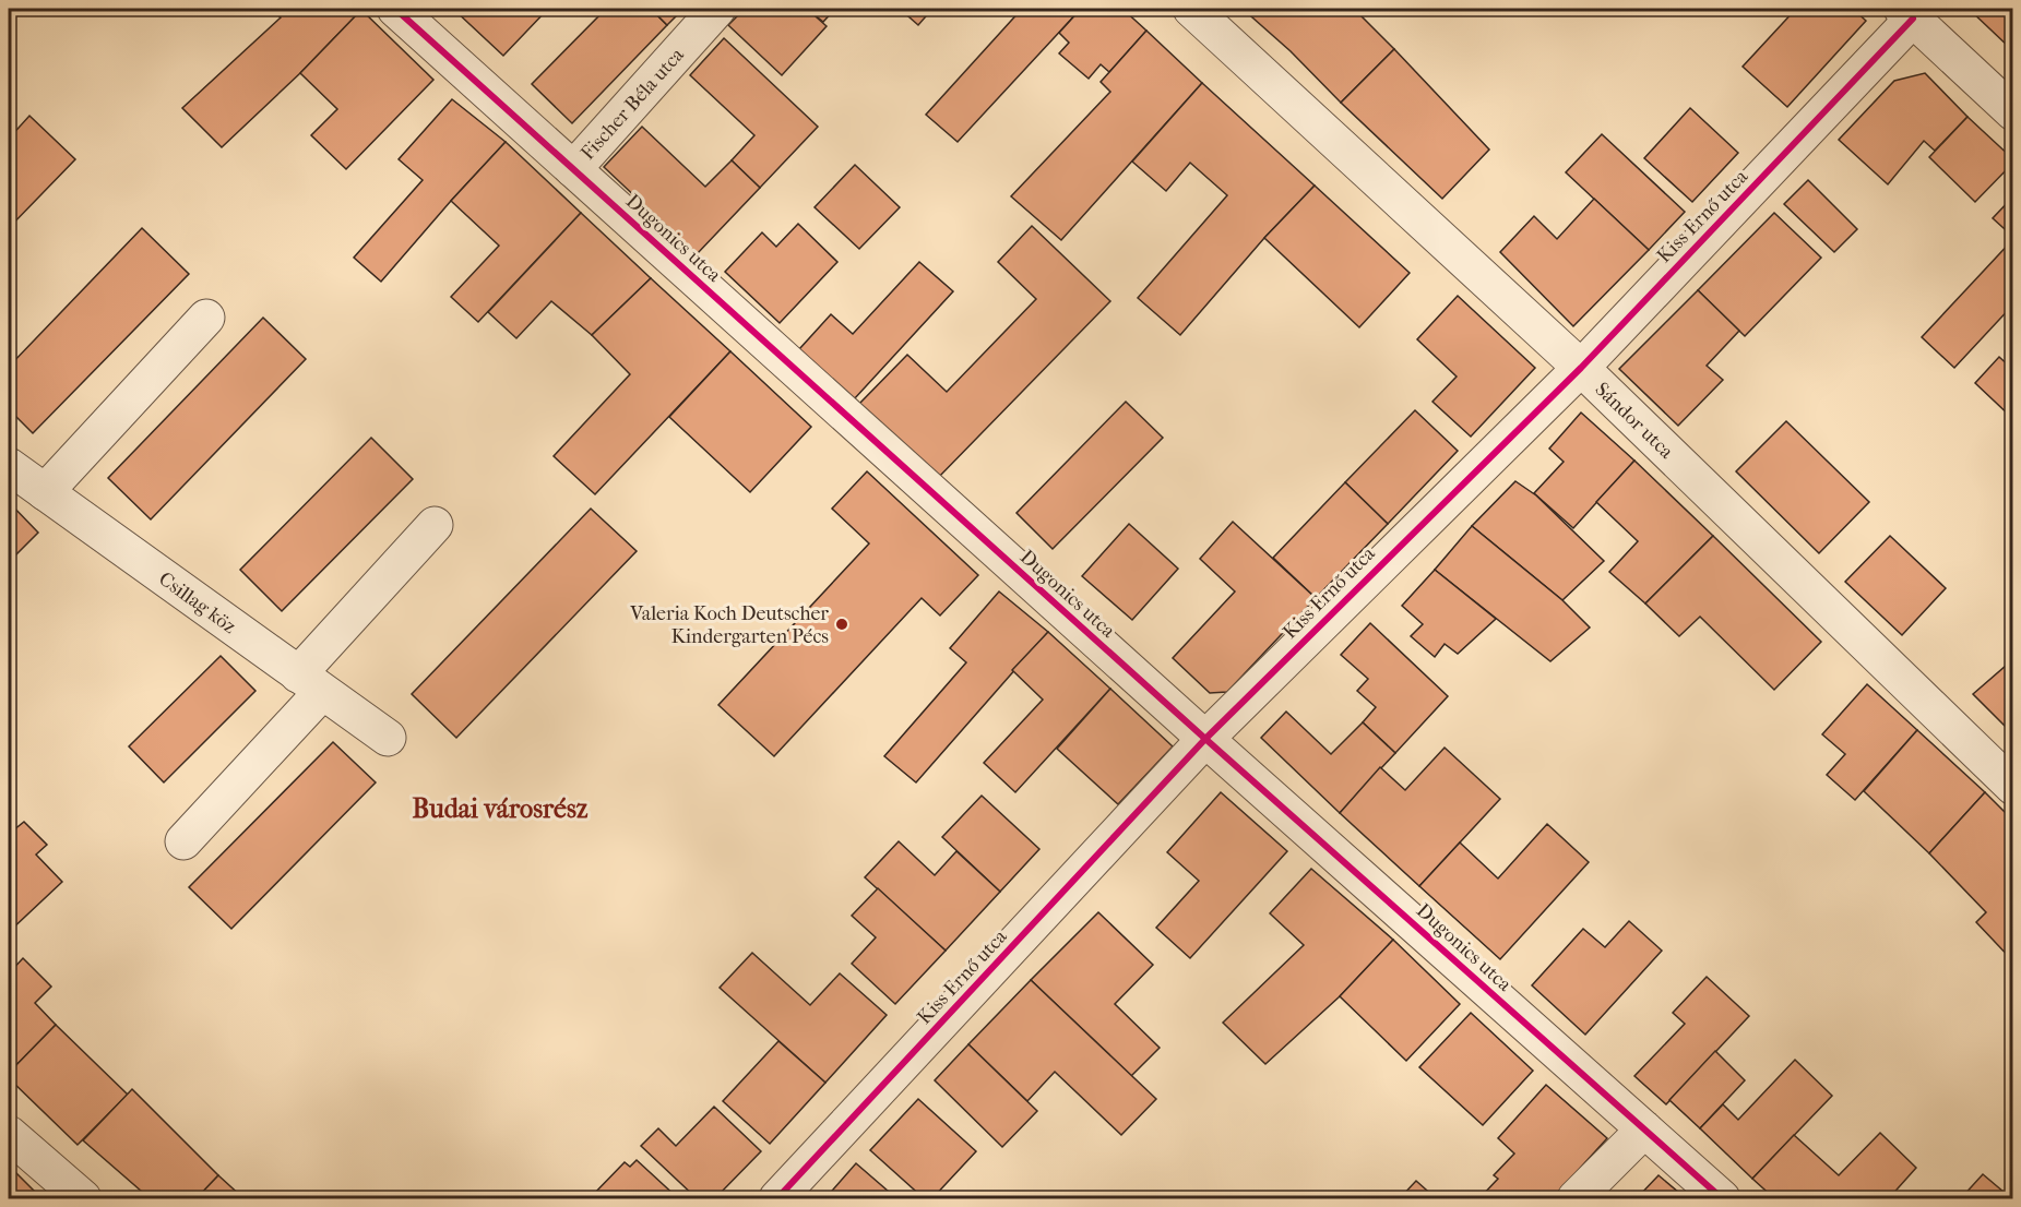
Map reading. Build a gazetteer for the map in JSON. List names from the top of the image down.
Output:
{
  "streets": {
    "street": [
      "Fischer Béla utca",
      "Kiss Ernő utca",
      "Dugonics utca",
      "Sándor utca",
      "Csillag köz"
    ]
  },
  "crossings": [
    ["Fischer Béla utca", "Dugonics utca"],
    ["Kiss Ernő utca", "Dugonics utca"],
    ["Kiss Ernő utca", "Sándor utca"]
  ],
  "districts": ["Budai városrész"],
  "places": ["Valeria Koch Deutscher Kindergarten Pécs"]
}
